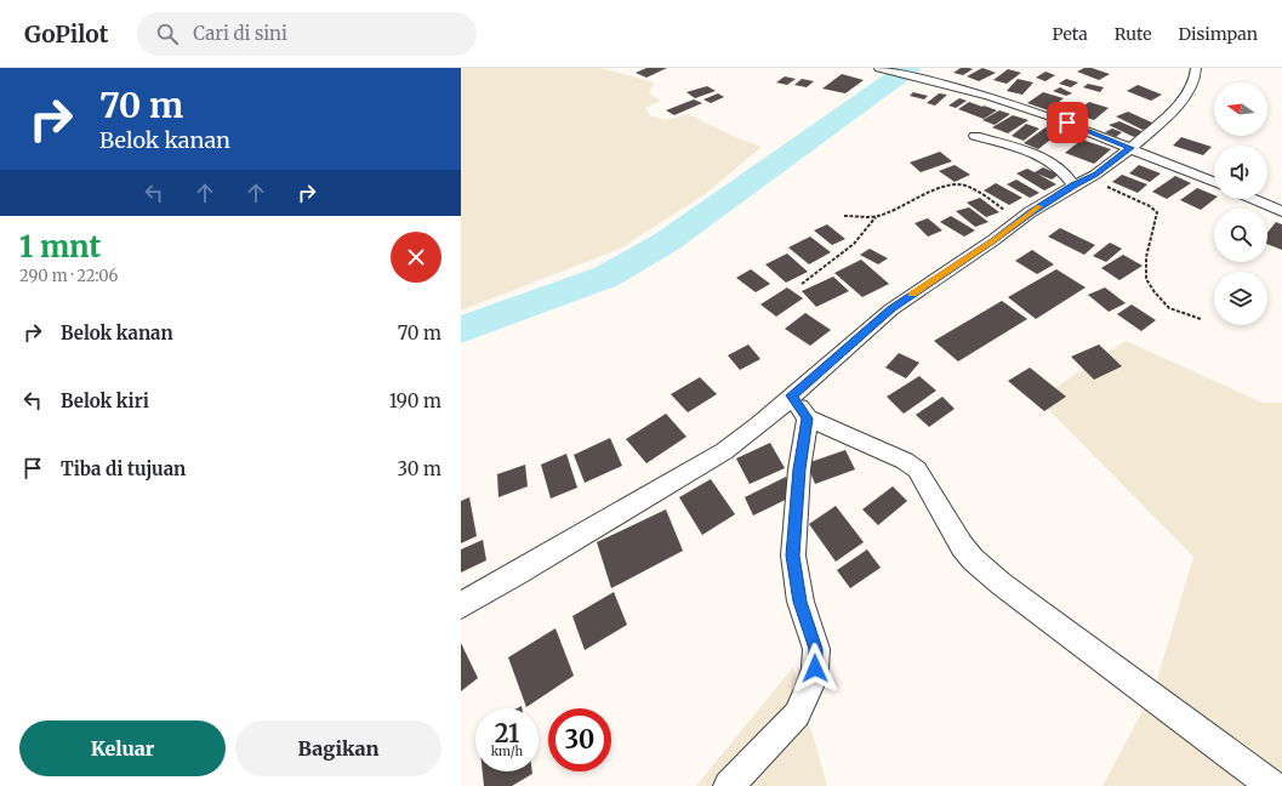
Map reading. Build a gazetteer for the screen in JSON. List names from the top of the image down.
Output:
{
  "north": "left",
  "page": {
    "header": "GoPilot",
    "search": "Cari di sini",
    "nav": ["Peta", "Rute", "Disimpan"],
    "turn": ["70 m", "Belok kanan"],
    "heading": ["1 mnt", "290 m · 22:06"],
    "list": [
      {
        "name": "Belok kanan",
        "value": "70 m"
      },
      {
        "name": "Belok kiri",
        "value": "190 m"
      },
      {
        "name": "Tiba di tujuan",
        "value": "30 m"
      }
    ],
    "speed": "21 km/h",
    "limit": "30",
    "buttons": ["Keluar", "Bagikan"]
  }
}
